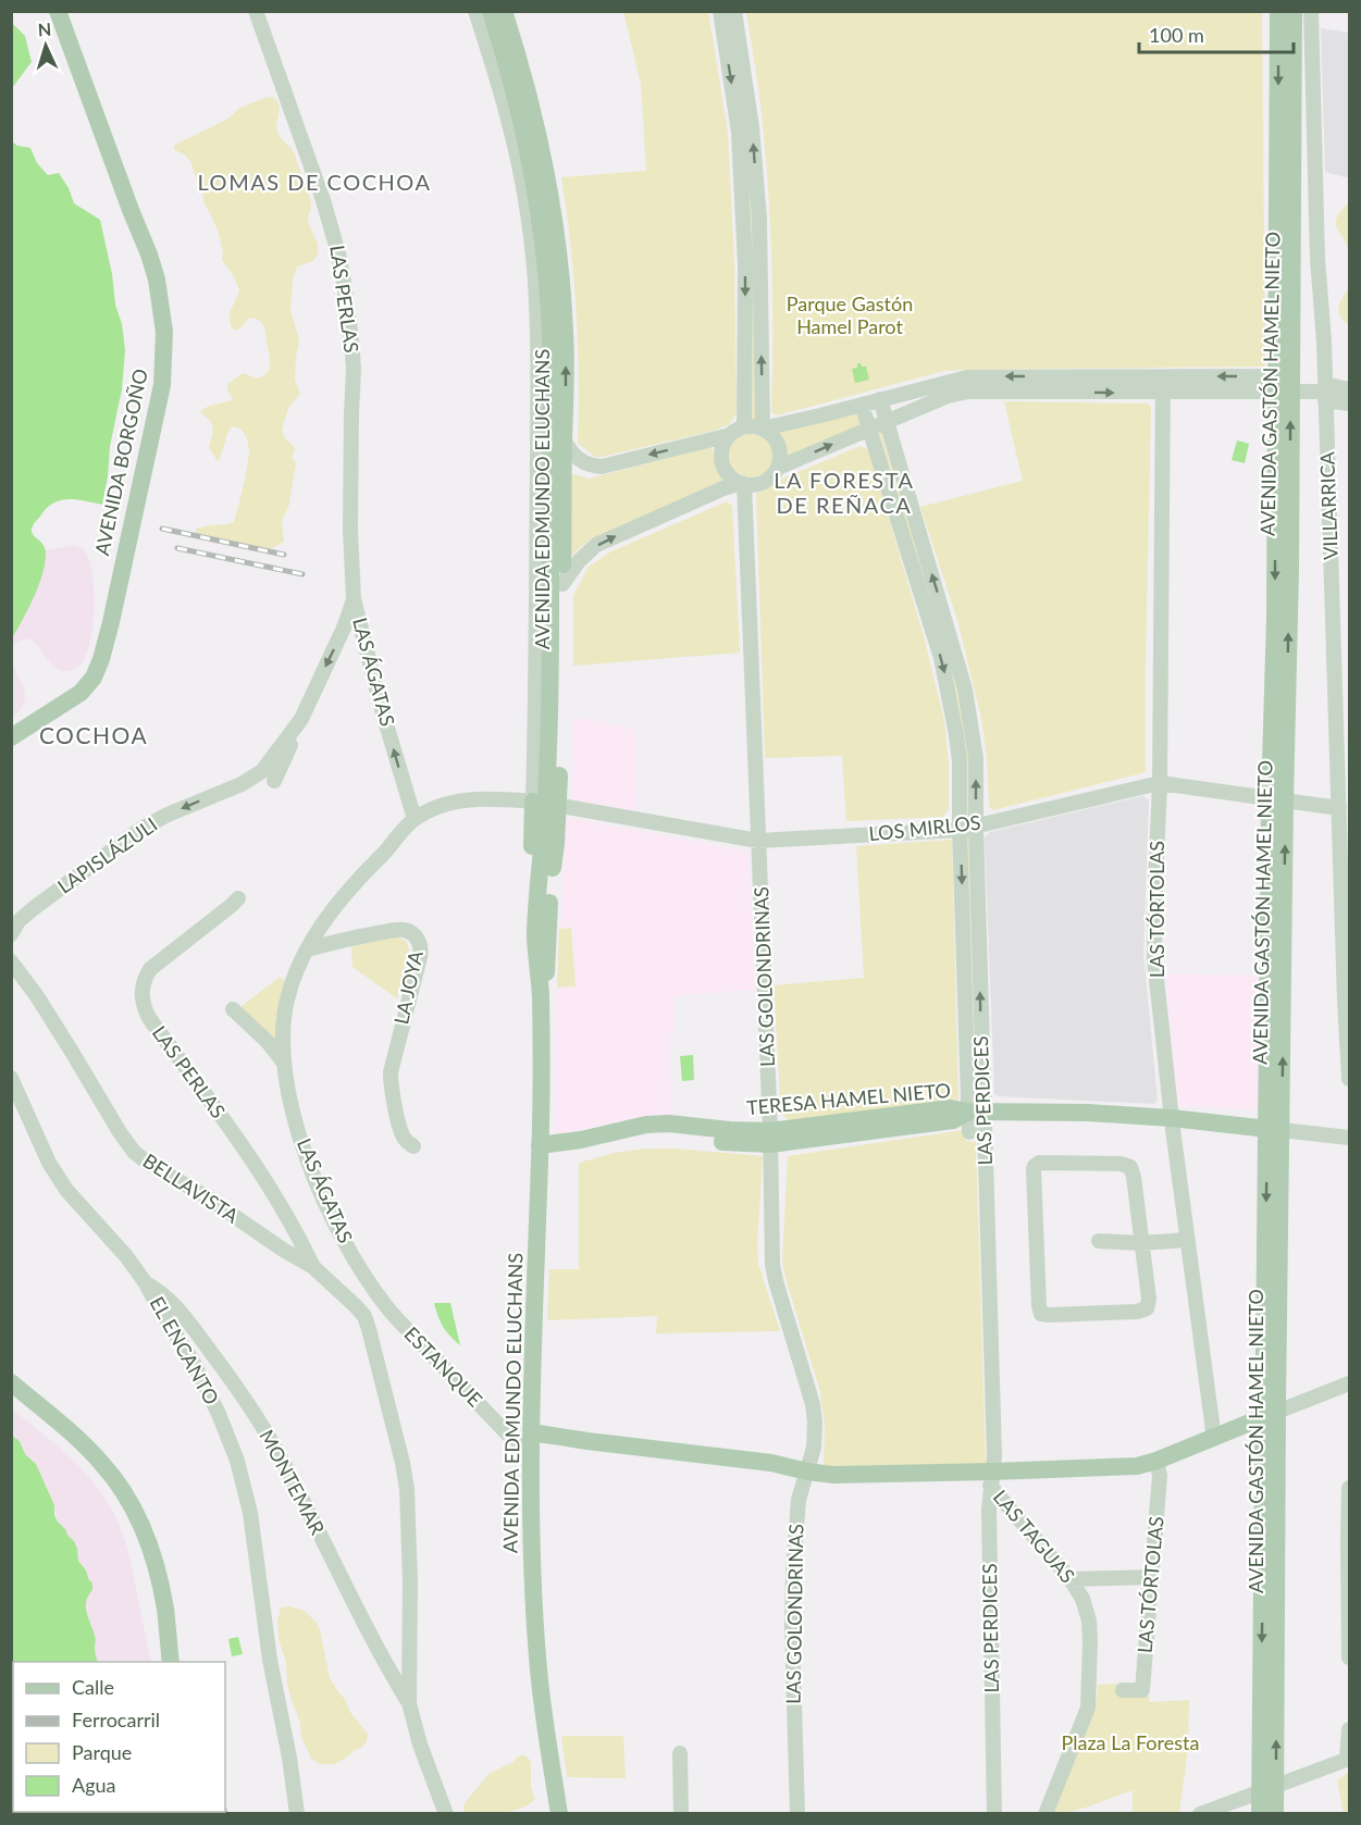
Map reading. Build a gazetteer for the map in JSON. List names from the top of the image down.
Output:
{
  "streets": {
    "main road": [
      "AVENIDA GASTÓN HAMEL NIETO",
      "AVENIDA BORGOÑO",
      "AVENIDA EDMUNDO ELUCHANS",
      "TERESA HAMEL NIETO"
    ],
    "street": [
      "LAS PERLAS",
      "VILLARRICA",
      "LAS ÁGATAS",
      "LOS MIRLOS",
      "LAPISLÁZULI",
      "LAS TÓRTOLAS",
      "LAS GOLONDRINAS",
      "LA JOYA",
      "LAS PERDICES",
      "BELLAVISTA",
      "EL ENCANTO",
      "ESTANQUE",
      "MONTEMAR",
      "LAS TAGUAS"
    ]
  },
  "crossings": [
    ["LAS PERLAS", "LAS ÁGATAS"],
    ["LAS PERLAS", "LAPISLÁZULI"],
    ["LAS PERLAS", "BELLAVISTA"],
    ["AVENIDA GASTÓN HAMEL NIETO", "LOS MIRLOS"],
    ["AVENIDA GASTÓN HAMEL NIETO", "TERESA HAMEL NIETO"],
    ["AVENIDA EDMUNDO ELUCHANS", "LAS ÁGATAS"],
    ["AVENIDA EDMUNDO ELUCHANS", "LOS MIRLOS"],
    ["AVENIDA EDMUNDO ELUCHANS", "TERESA HAMEL NIETO"],
    ["AVENIDA EDMUNDO ELUCHANS", "ESTANQUE"],
    ["VILLARRICA", "LOS MIRLOS"],
    ["LAS ÁGATAS", "LOS MIRLOS"],
    ["LAS ÁGATAS", "LAPISLÁZULI"],
    ["LAS ÁGATAS", "LA JOYA"],
    ["LAS ÁGATAS", "ESTANQUE"],
    ["LOS MIRLOS", "LAS TÓRTOLAS"],
    ["LOS MIRLOS", "LAS GOLONDRINAS"],
    ["LOS MIRLOS", "LAS PERDICES"],
    ["LAS TÓRTOLAS", "TERESA HAMEL NIETO"],
    ["LAS GOLONDRINAS", "TERESA HAMEL NIETO"],
    ["TERESA HAMEL NIETO", "LAS PERDICES"],
    ["LAS PERDICES", "LAS TAGUAS"],
    ["BELLAVISTA", "MONTEMAR"],
    ["EL ENCANTO", "MONTEMAR"]
  ],
  "one_way": ["LAPISLÁZULI"],
  "districts": ["LOMAS DE COCHOA", "LA FORESTA DE REÑACA", "COCHOA"],
  "parks": ["Parque Gastón Hamel Parot", "Plaza La Foresta"],
  "legend": [
    "Calle",
    "Ferrocarril",
    "Parque",
    "Agua"
  ],
  "scale_bar": "100 m",
  "north": "top"
}
